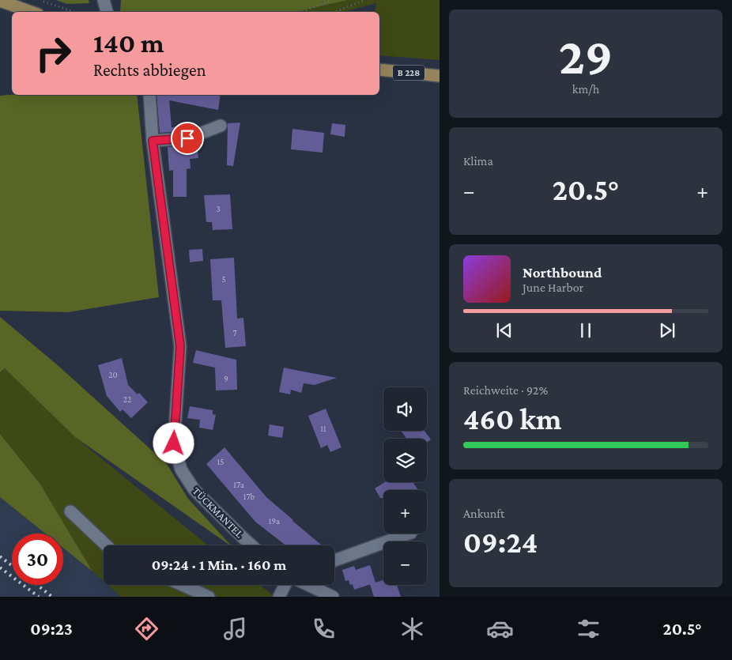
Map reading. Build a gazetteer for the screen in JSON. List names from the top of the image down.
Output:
{
  "streets": {
    "main road": ["B 228"],
    "street": ["TÜCKMANTEL"]
  },
  "house_numbers": [
    "3",
    "5",
    "7",
    "20",
    "9",
    "22",
    "11",
    "15",
    "17a",
    "17b",
    "19a"
  ],
  "page": {
    "tile": [
      ["29", "km/h"],
      "Klima",
      ["Reichweite · 92%", "460 km"],
      ["Ankunft", "09:24"]
    ],
    "turn": ["140 m", "Rechts abbiegen"],
    "heat": ["−", "20.5°", "+"],
    "song": ["Northbound", "June Harbor"],
    "map_buttons": ["+", "−"],
    "limit": "30",
    "trip": "09:24 · 1 Min. · 160 m",
    "tabs": ["09:23", "20.5°"]
  }
}
